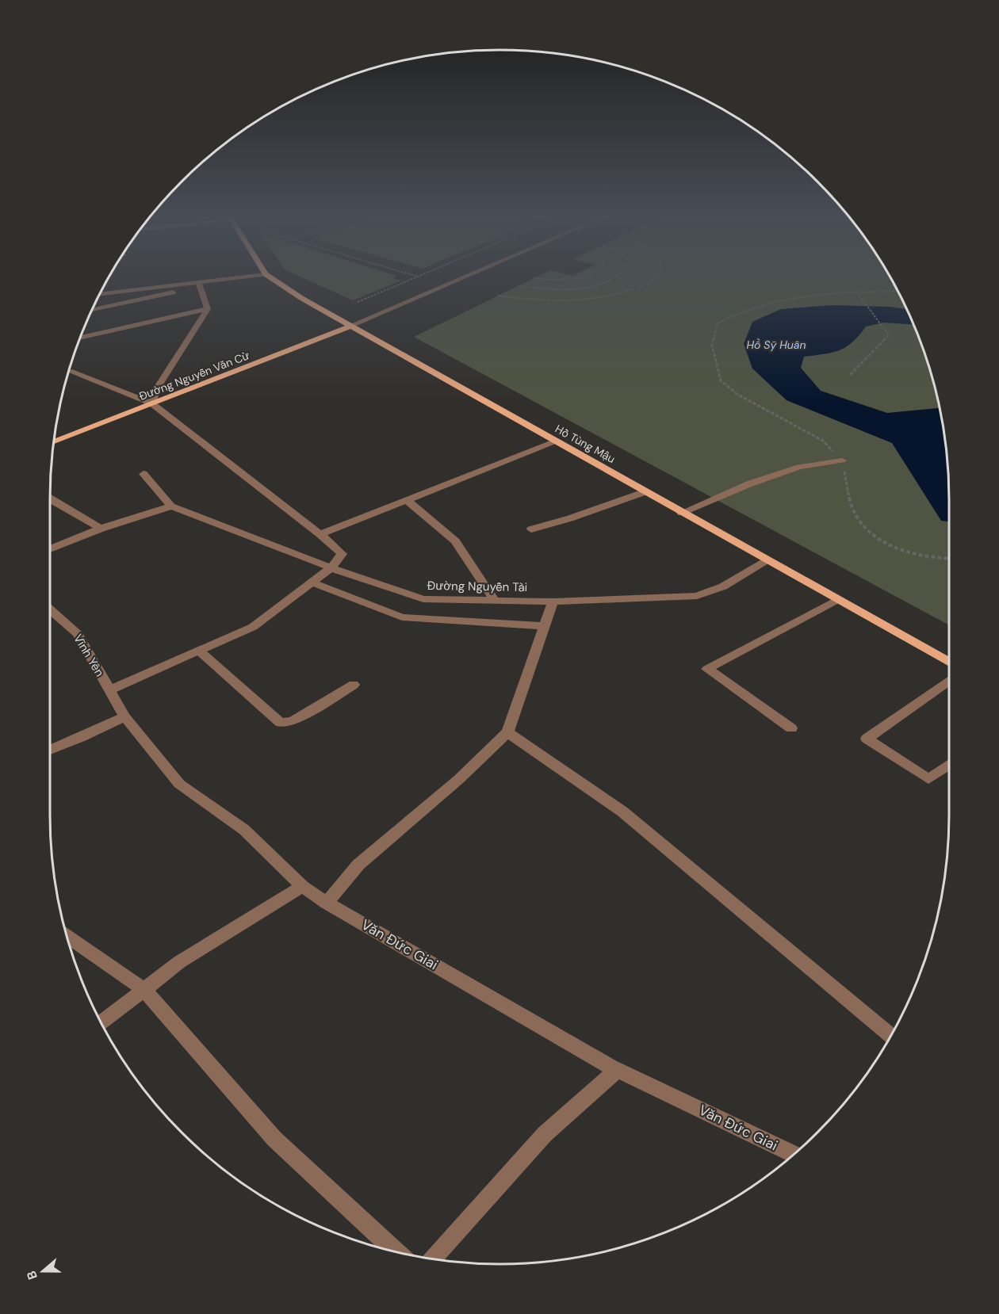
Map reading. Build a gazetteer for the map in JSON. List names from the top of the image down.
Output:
{
  "streets": {
    "main road": ["Đường Nguyễn Văn Cừ", "Hồ Tùng Mậu"],
    "street": ["Đường Nguyễn Tài", "Vĩnh Yên", "Văn Đức Giai"]
  },
  "crossings": [
    ["Đường Nguyễn Văn Cừ", "Hồ Tùng Mậu"],
    ["Hồ Tùng Mậu", "Đường Nguyễn Tài"],
    ["Vĩnh Yên", "Văn Đức Giai"]
  ],
  "water": ["Hồ Sỹ Huân"],
  "north": "left"
}
